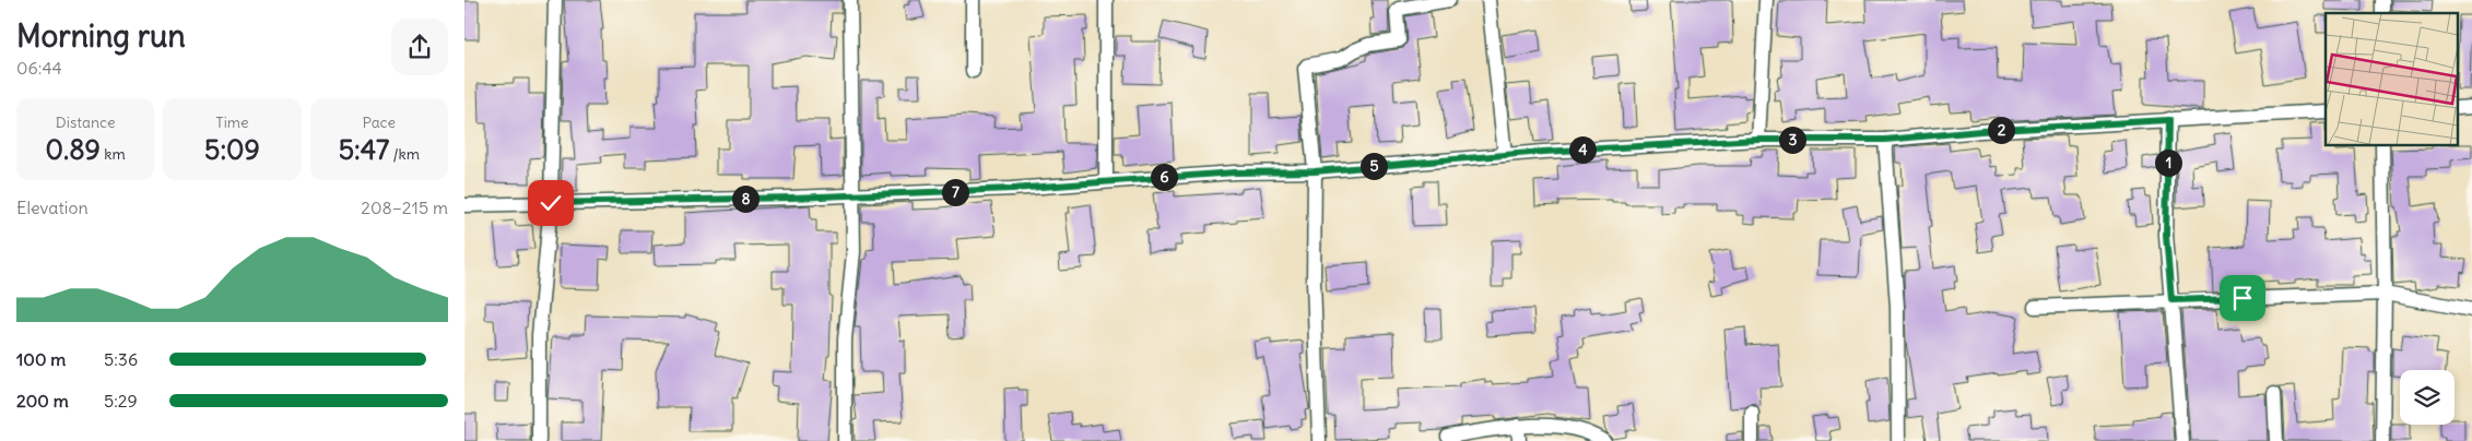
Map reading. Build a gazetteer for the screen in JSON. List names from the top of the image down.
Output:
{
  "page": {
    "heading": ["Morning run", "06:44"],
    "stats": [
      ["Distance", "0.89 km"],
      ["Time", "5:09"],
      ["Pace", "5:47 /km"]
    ],
    "pins": [
      "2",
      "3",
      "4",
      "1",
      "5",
      "6",
      "7",
      "8"
    ],
    "chart": ["Elevation", "208–215 m"],
    "list": [
      {
        "name": "100 m",
        "note": "5:36"
      },
      {
        "name": "200 m",
        "note": "5:29"
      }
    ]
  }
}
